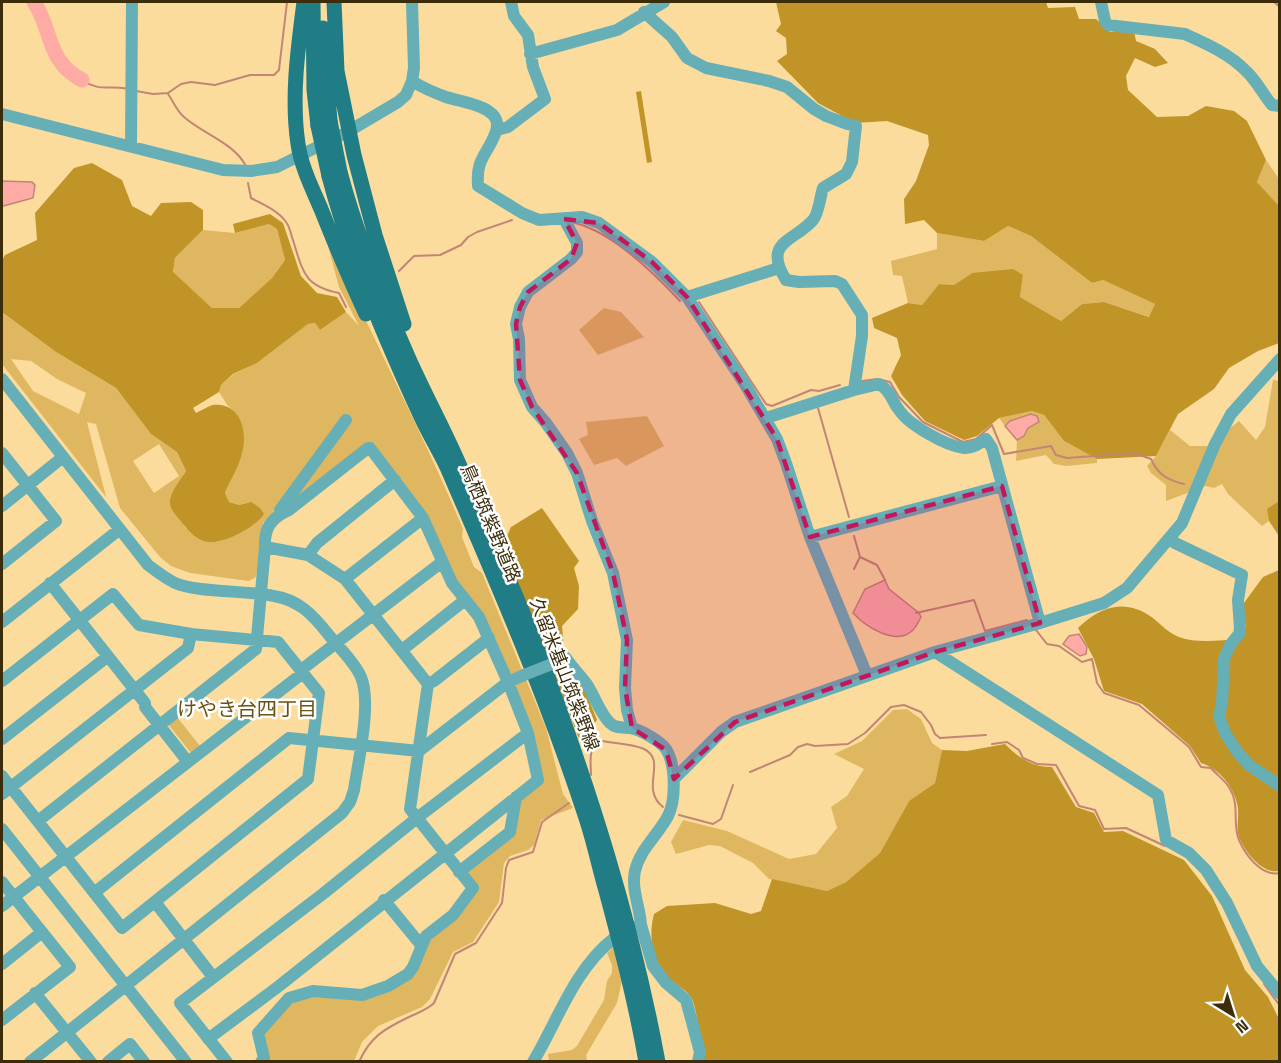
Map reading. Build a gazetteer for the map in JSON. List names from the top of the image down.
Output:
{
  "streets": {
    "main road": ["鳥栖筑紫野道路", "久留米基山筑紫野線"]
  },
  "crossings": [
    ["鳥栖筑紫野道路", "久留米基山筑紫野線"]
  ],
  "districts": ["けやき台四丁目"],
  "north": "bottom right"
}
